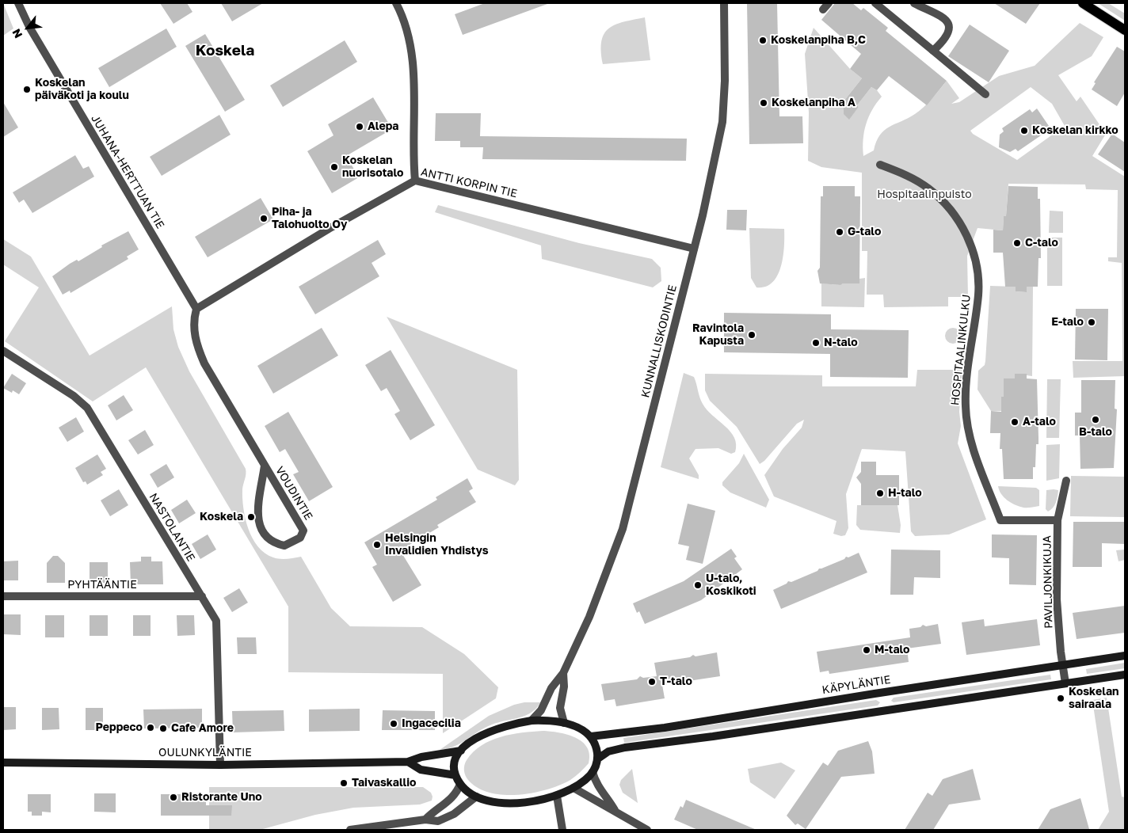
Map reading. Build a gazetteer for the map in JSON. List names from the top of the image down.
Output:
{
  "streets": {
    "main road": ["KÄPYLÄNTIE", "OULUNKYLÄNTIE"],
    "street": [
      "JUHANA-HERTTUAN TIE",
      "ANTTI KORPIN TIE",
      "KUNNALLISKODINTIE",
      "HOSPITAALINKULKU",
      "VOUDINTIE",
      "NASTOLANTIE",
      "PAVILJONKIKUJA",
      "PYHTÄÄNTIE"
    ]
  },
  "crossings": [
    ["JUHANA-HERTTUAN TIE", "ANTTI KORPIN TIE"],
    ["JUHANA-HERTTUAN TIE", "VOUDINTIE"],
    ["ANTTI KORPIN TIE", "KUNNALLISKODINTIE"],
    ["ANTTI KORPIN TIE", "VOUDINTIE"],
    ["KUNNALLISKODINTIE", "KÄPYLÄNTIE"],
    ["KUNNALLISKODINTIE", "OULUNKYLÄNTIE"],
    ["HOSPITAALINKULKU", "PAVILJONKIKUJA"],
    ["NASTOLANTIE", "PYHTÄÄNTIE"],
    ["NASTOLANTIE", "OULUNKYLÄNTIE"],
    ["PAVILJONKIKUJA", "KÄPYLÄNTIE"],
    ["KÄPYLÄNTIE", "OULUNKYLÄNTIE"]
  ],
  "districts": ["Koskela"],
  "parks": ["Hospitaalinpuisto"],
  "places": [
    "Koskelanpiha B,C",
    "Koskelan päiväkoti ja koulu",
    "Koskelanpiha A",
    "Alepa",
    "Koskelan kirkko",
    "Koskelan nuorisotalo",
    "Piha- ja Talohuolto Oy",
    "G-talo",
    "C-talo",
    "E-talo",
    "Ravintola Kapusta",
    "N-talo",
    "B-talo",
    "A-talo",
    "H-talo",
    "Koskela",
    "Helsingin Invalidien Yhdistys",
    "U-talo, Koskikoti",
    "M-talo",
    "T-talo",
    "Koskelan sairaala",
    "Ingacecilia",
    "Peppeco",
    "Cafe Amore",
    "Taivaskallio",
    "Ristorante Uno"
  ],
  "north": "bottom left"
}
